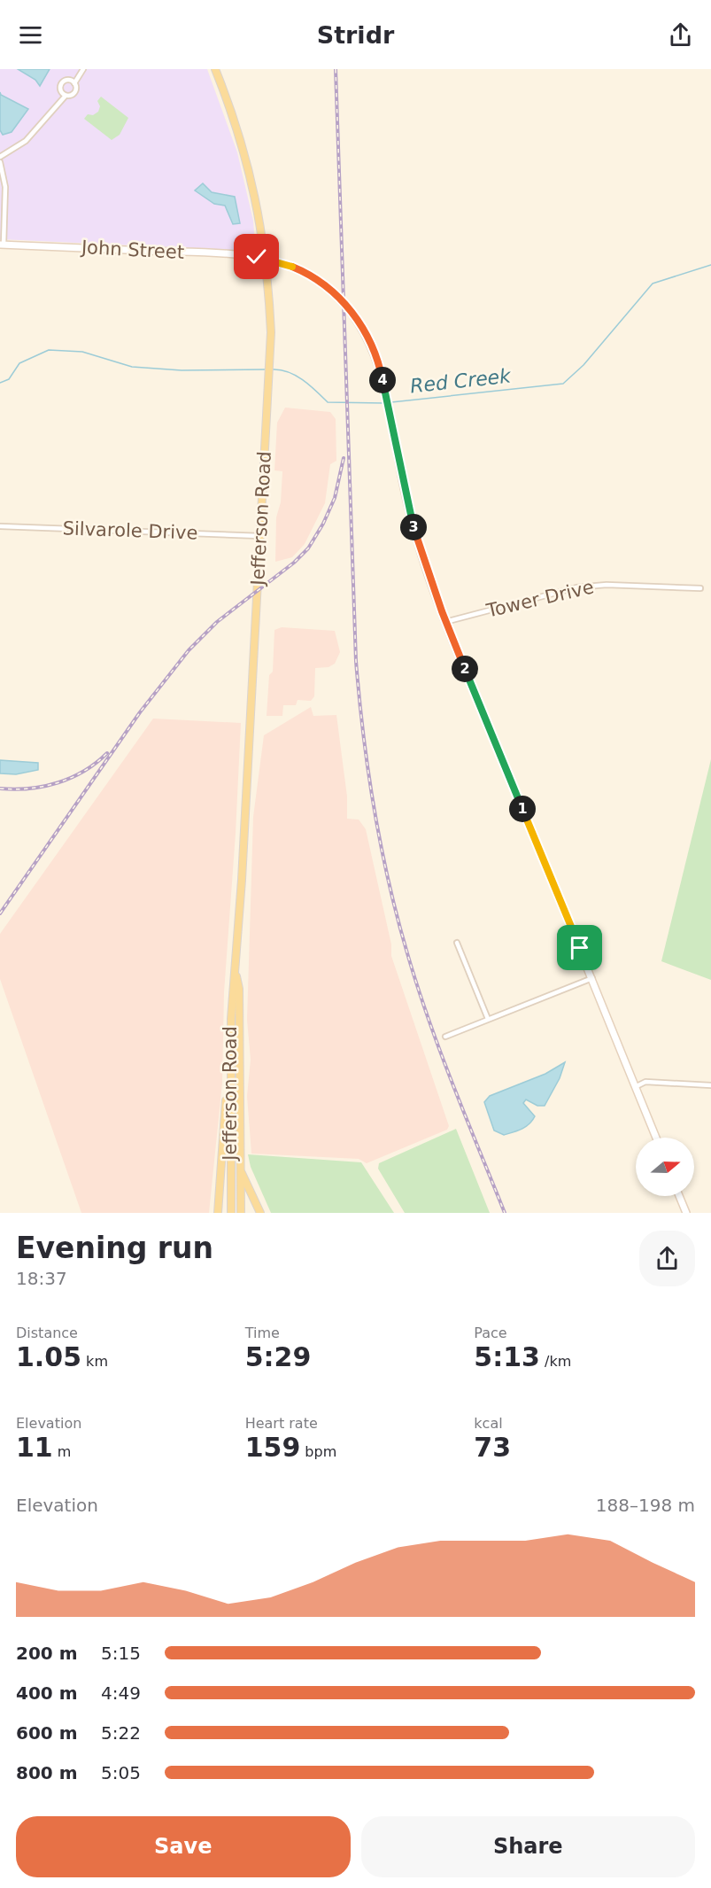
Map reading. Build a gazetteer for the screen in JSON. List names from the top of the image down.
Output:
{
  "streets": {
    "main road": ["Jefferson Road"],
    "street": ["John Street", "Silvarole Drive", "Tower Drive"]
  },
  "crossings": [
    ["John Street", "Jefferson Road"],
    ["John Street", "Tower Drive"],
    ["Jefferson Road", "Silvarole Drive"]
  ],
  "water": ["Red Creek"],
  "north": "right",
  "page": {
    "header": "Stridr",
    "pins": [
      "4",
      "3",
      "2",
      "1"
    ],
    "heading": ["Evening run", "18:37"],
    "stats": [
      ["Distance", "1.05 km"],
      ["Time", "5:29"],
      ["Pace", "5:13 /km"],
      ["Elevation", "11 m"],
      ["Heart rate", "159 bpm"],
      ["kcal", "73"]
    ],
    "chart": ["Elevation", "188–198 m"],
    "list": [
      {
        "name": "200 m",
        "note": "5:15"
      },
      {
        "name": "400 m",
        "note": "4:49"
      },
      {
        "name": "600 m",
        "note": "5:22"
      },
      {
        "name": "800 m",
        "note": "5:05"
      }
    ],
    "buttons": ["Save", "Share"]
  }
}
